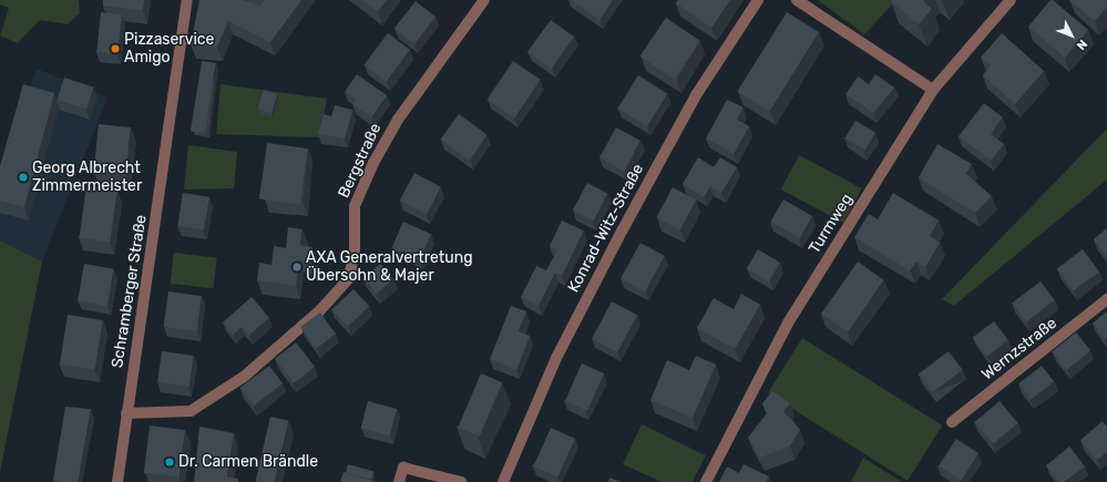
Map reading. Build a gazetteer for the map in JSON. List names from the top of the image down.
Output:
{
  "streets": {
    "street": [
      "Bergstraße",
      "Turmweg",
      "Konrad-Witz-Straße",
      "Schramberger Straße",
      "Wernzstraße"
    ]
  },
  "crossings": [
    ["Bergstraße", "Schramberger Straße"]
  ],
  "places": [
    "Pizzaservice Amigo",
    "Georg Albrecht Zimmermeister",
    "AXA Generalvertretung Übersohn & Majer",
    "Dr. Carmen Brändle"
  ],
  "north": "bottom right"
}
